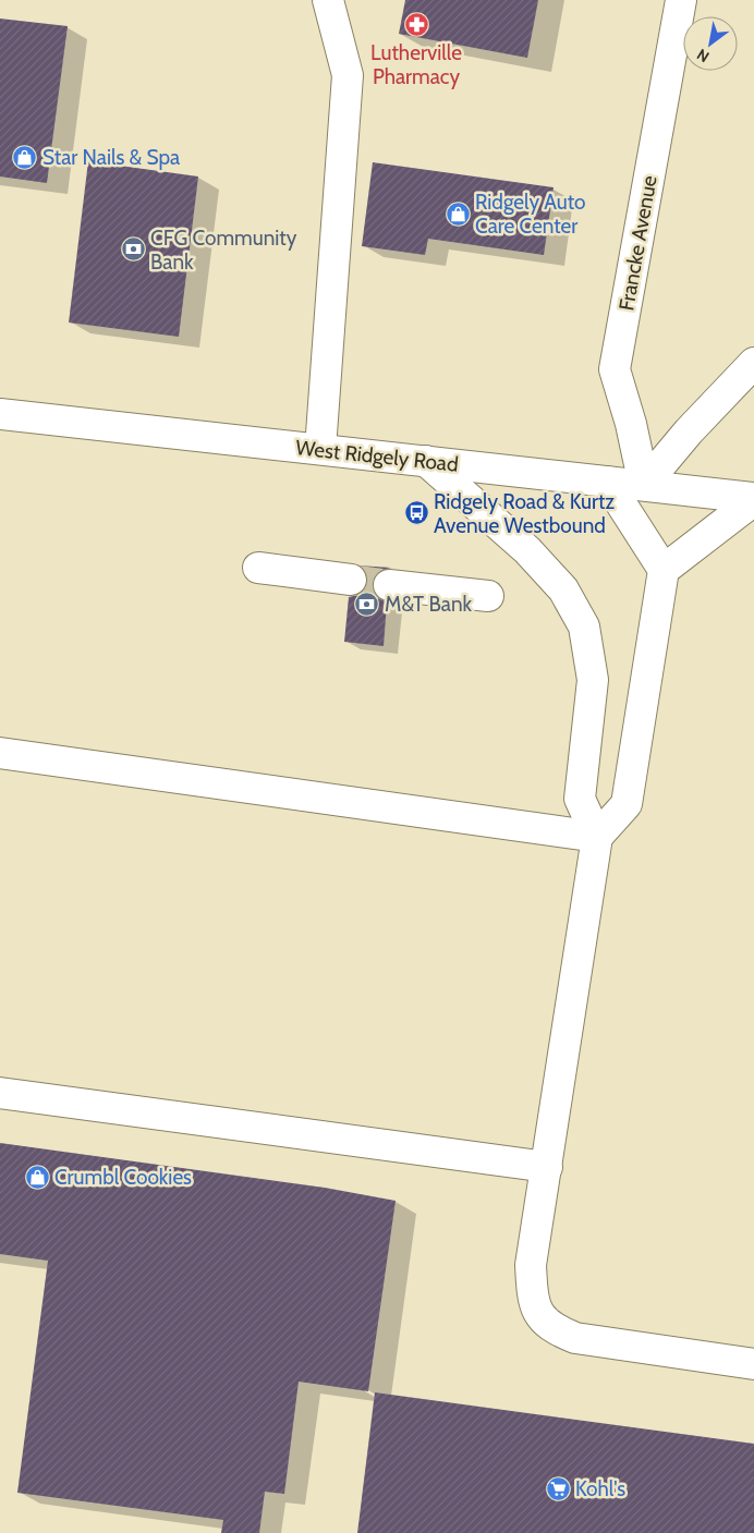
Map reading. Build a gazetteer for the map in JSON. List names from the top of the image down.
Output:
{
  "streets": {
    "street": ["Francke Avenue", "West Ridgely Road"]
  },
  "crossings": [
    ["Francke Avenue", "West Ridgely Road"]
  ],
  "places": {
    "pharmacy": ["Lutherville Pharmacy"],
    "shop": ["Star Nails & Spa", "Ridgely Auto Care Center", "Crumbl Cookies"],
    "bank": ["CFG Community Bank", "M&T Bank"],
    "bus stop": ["Ridgely Road & Kurtz Avenue Westbound"],
    "supermarket": ["Kohl's"]
  },
  "north": "bottom left"
}
